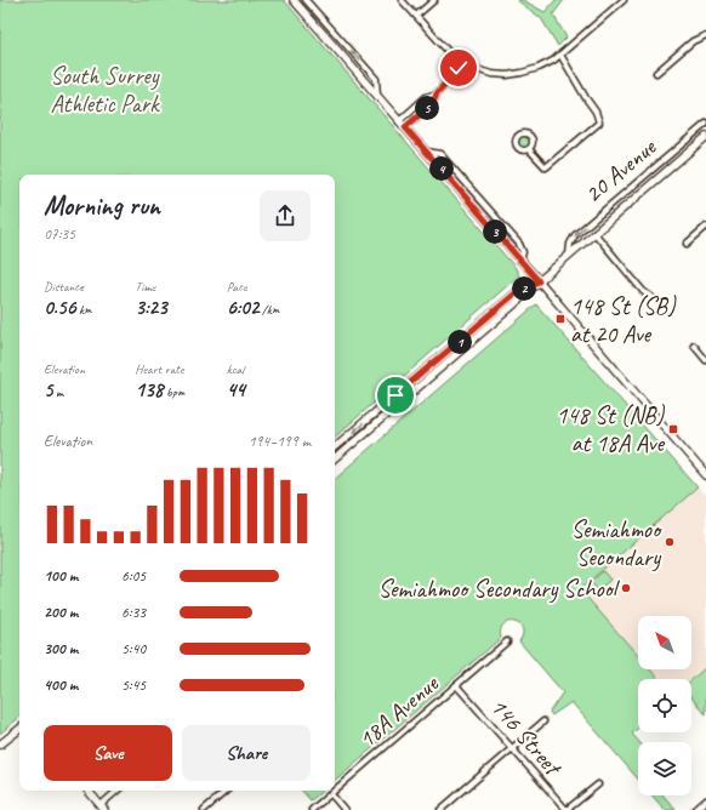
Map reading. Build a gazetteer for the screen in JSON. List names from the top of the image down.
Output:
{
  "streets": {
    "street": ["20 Avenue", "18A Avenue", "146 Street"]
  },
  "crossings": [
    ["18A Avenue", "146 Street"]
  ],
  "parks": ["South Surrey Athletic Park"],
  "places": {
    "transit": ["148 St (SB) at 20 Ave", "148 St (NB) at 18A Ave"],
    "other": ["Semiahmoo Secondary", "Semiahmoo Secondary School"]
  },
  "north": "top left",
  "page": {
    "pins": [
      "5",
      "4",
      "3",
      "2",
      "1"
    ],
    "heading": ["Morning run", "07:35"],
    "stats": [
      ["Distance", "0.56 km"],
      ["Time", "3:23"],
      ["Pace", "6:02 /km"],
      ["Elevation", "5 m"],
      ["Heart rate", "138 bpm"],
      ["kcal", "44"]
    ],
    "chart": ["Elevation", "194–199 m"],
    "list": [
      {
        "name": "100 m",
        "note": "6:05"
      },
      {
        "name": "200 m",
        "note": "6:33"
      },
      {
        "name": "300 m",
        "note": "5:40"
      },
      {
        "name": "400 m",
        "note": "5:45"
      }
    ],
    "buttons": ["Save", "Share"]
  }
}
